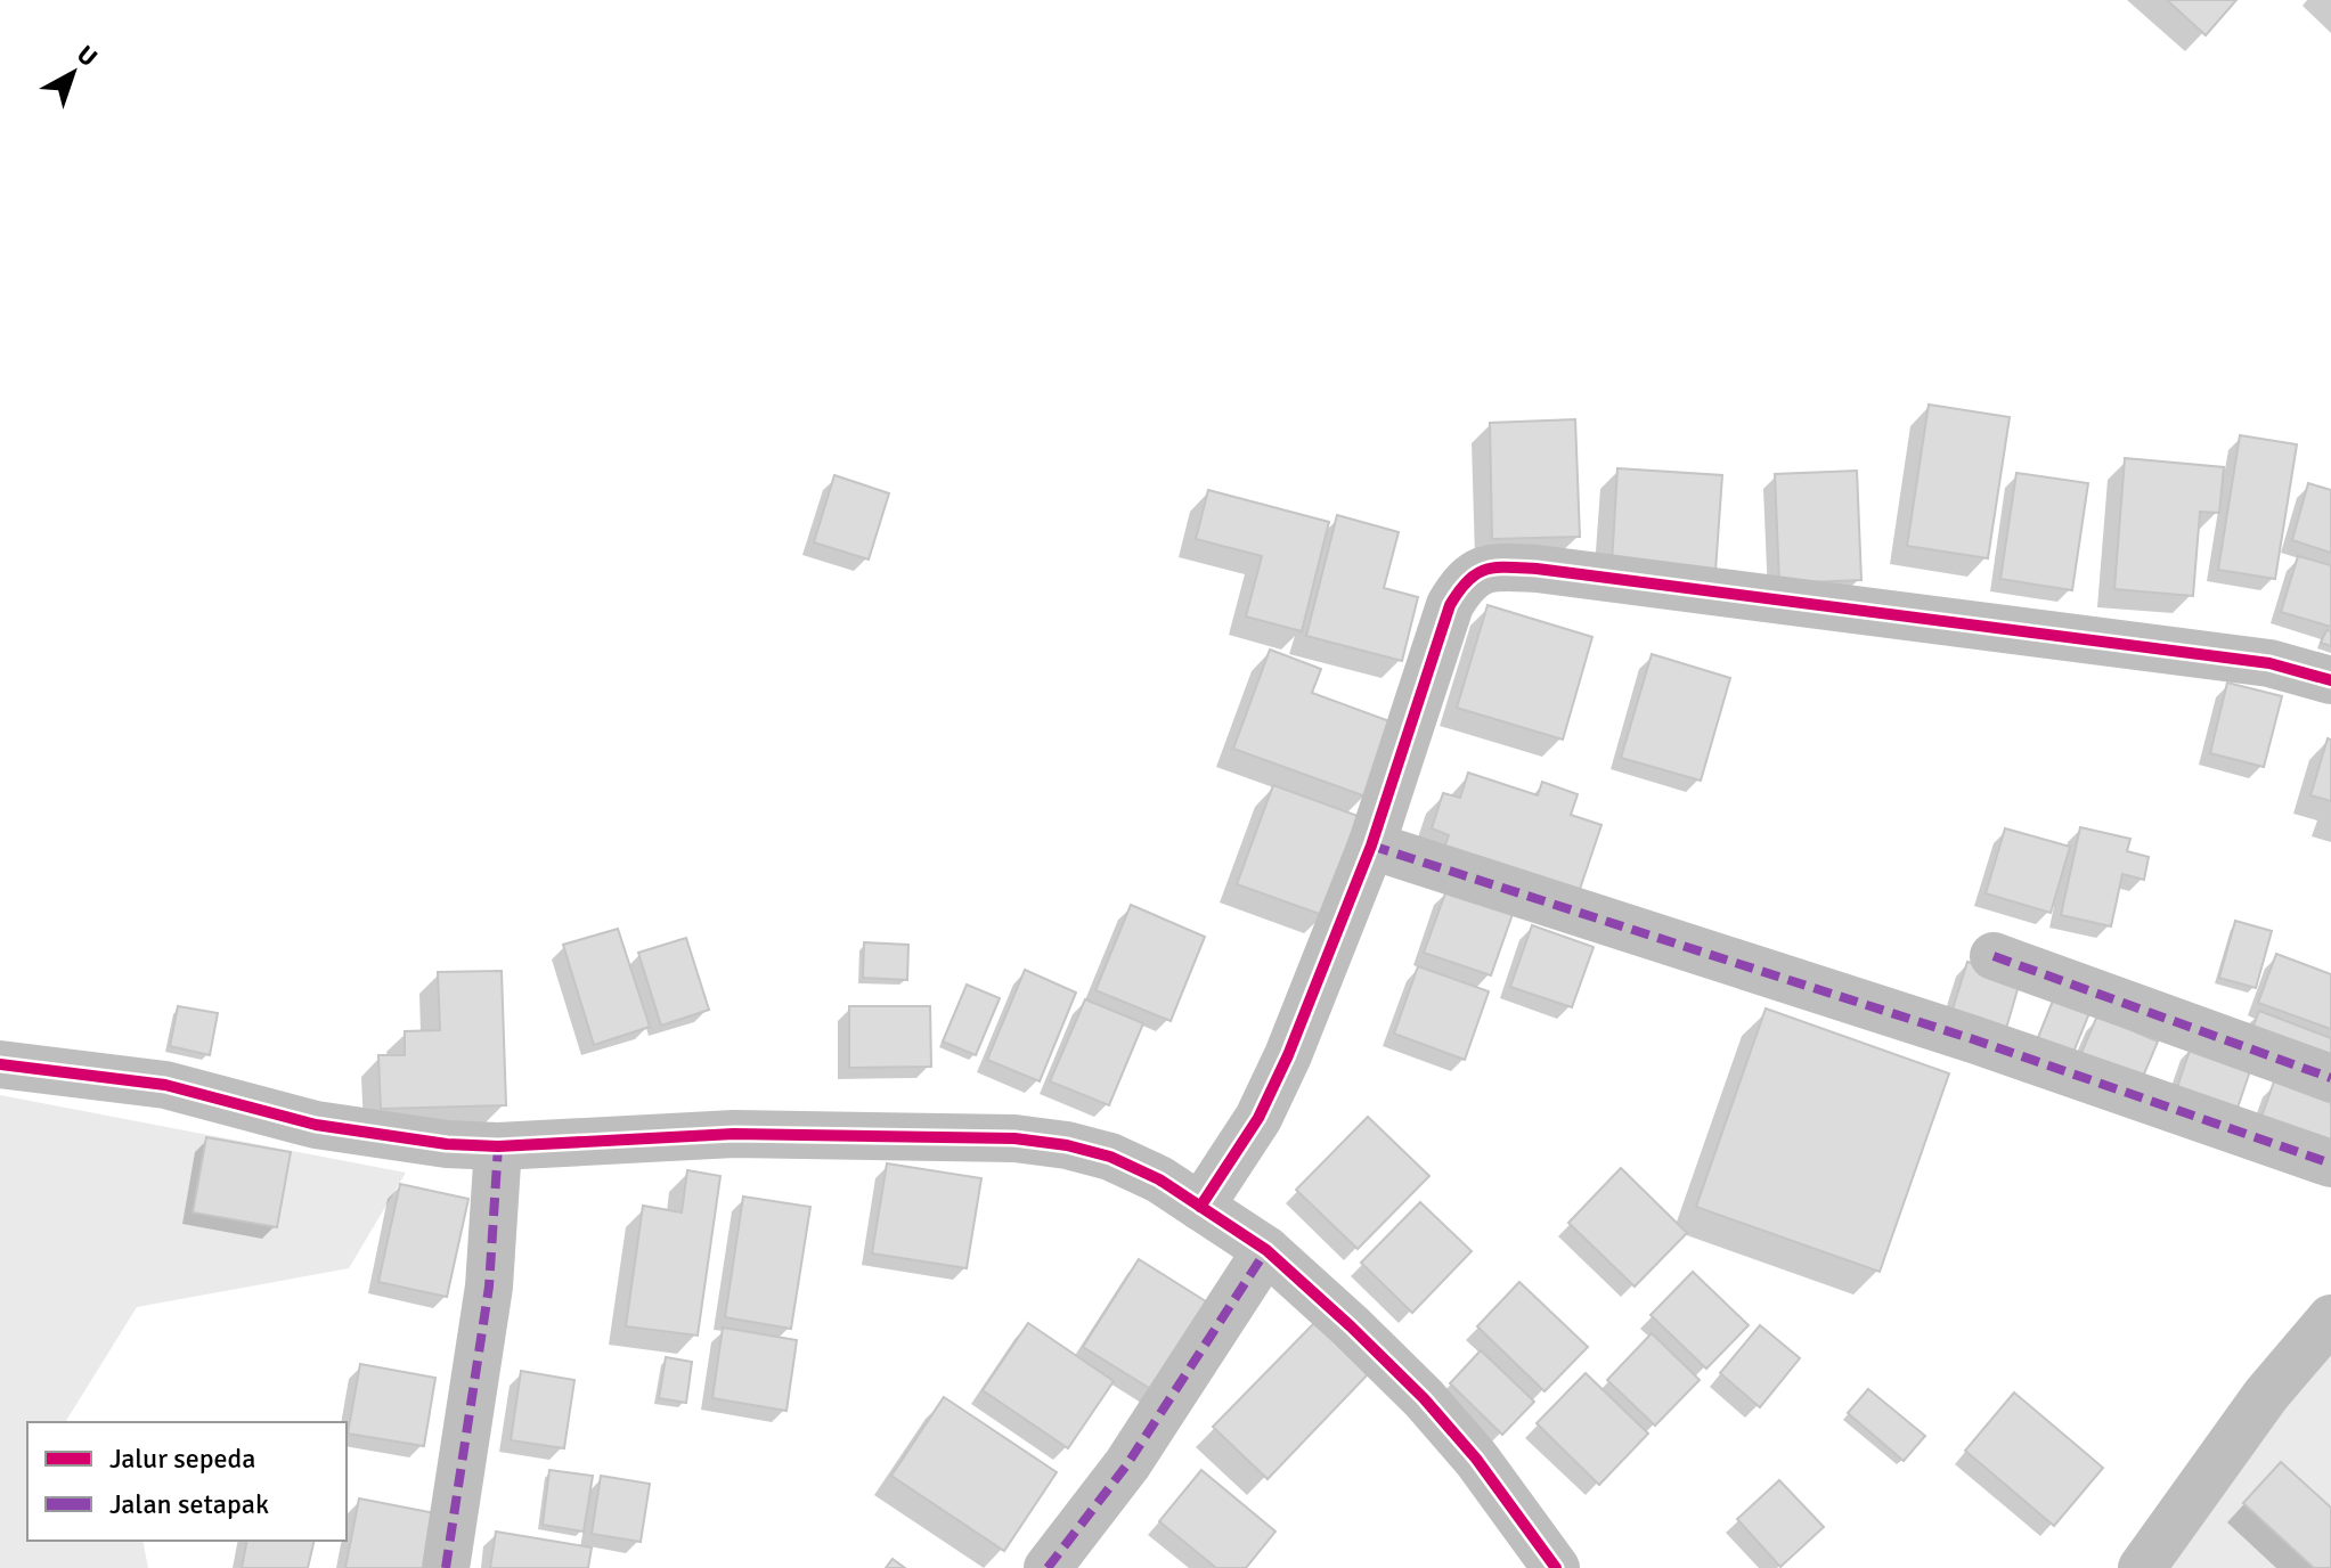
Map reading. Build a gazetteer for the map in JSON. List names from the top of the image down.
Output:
{
  "legend": ["Jalur sepeda", "Jalan setapak"],
  "north": "top right"
}
